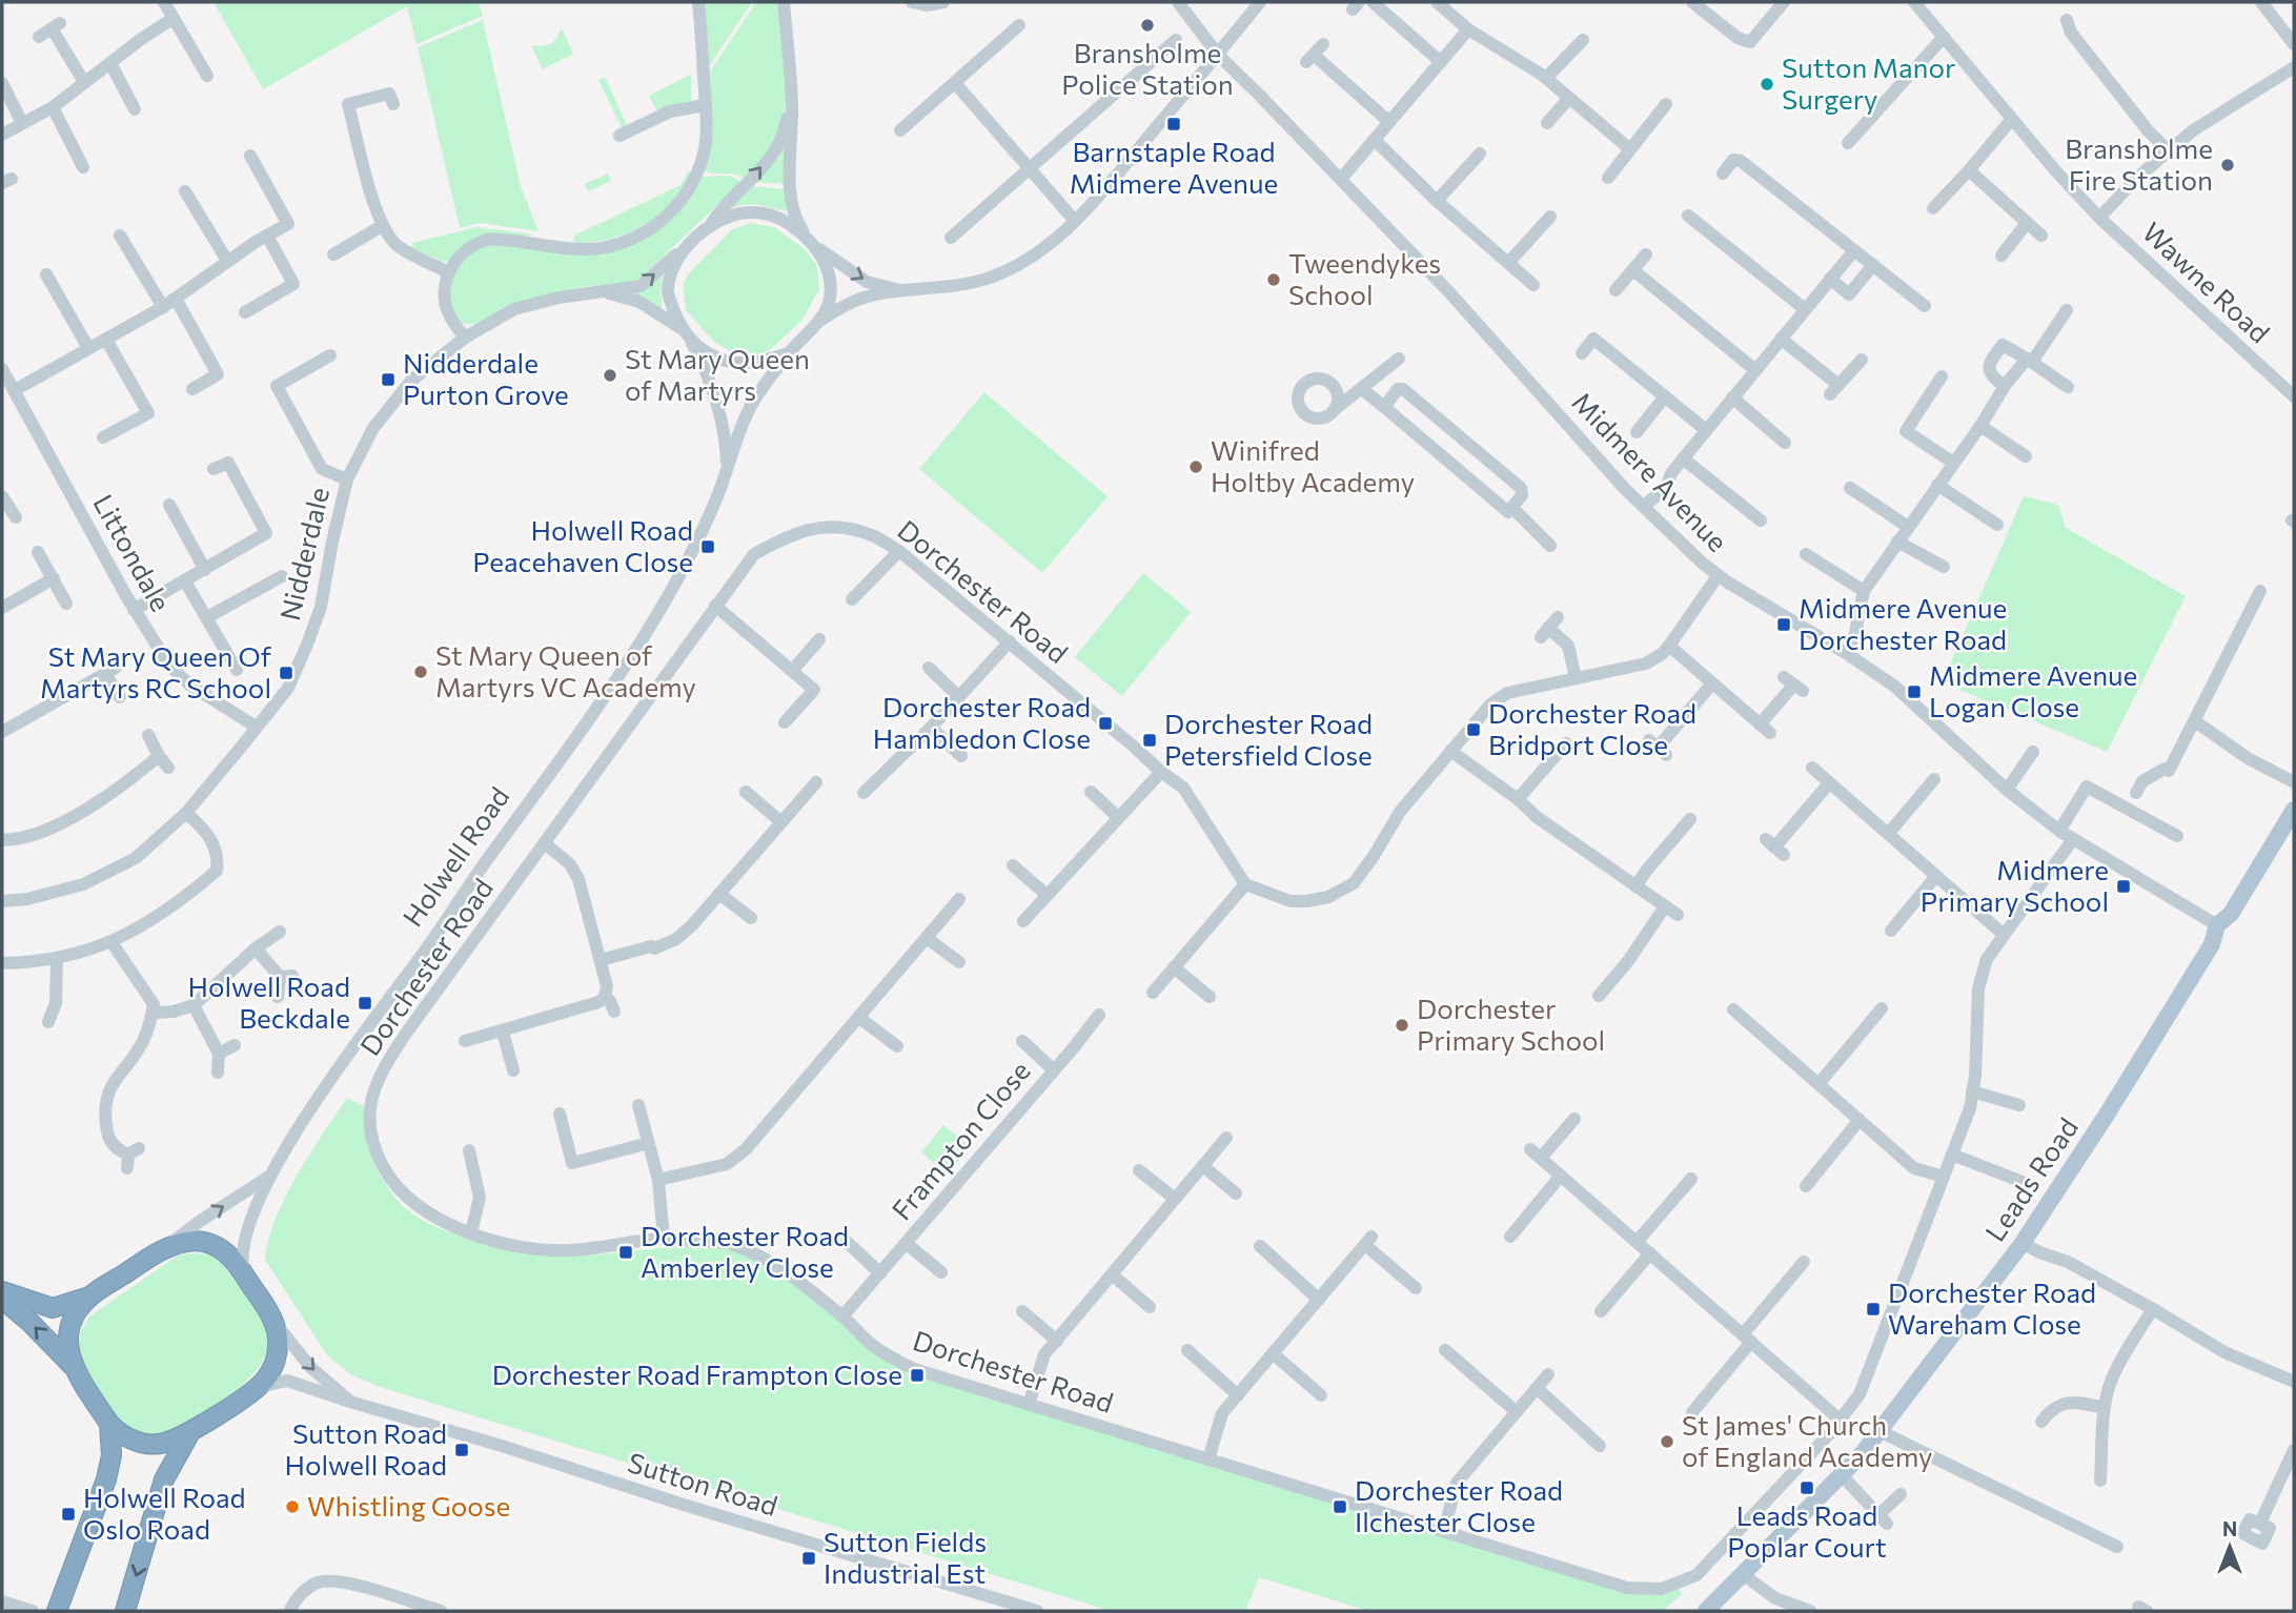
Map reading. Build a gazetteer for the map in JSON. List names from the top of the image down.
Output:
{
  "streets": {
    "main road": ["Leads Road"],
    "street": [
      "Wawne Road",
      "Midmere Avenue",
      "Littondale",
      "Nidderdale",
      "Dorchester Road",
      "Holwell Road",
      "Frampton Close",
      "Sutton Road"
    ]
  },
  "crossings": [
    ["Midmere Avenue", "Dorchester Road"],
    ["Midmere Avenue", "Leads Road"],
    ["Littondale", "Nidderdale"],
    ["Nidderdale", "Holwell Road"],
    ["Dorchester Road", "Frampton Close"],
    ["Holwell Road", "Sutton Road"]
  ],
  "places": {
    "other": [
      "Bransholme Police Station",
      "Sutton Manor Surgery",
      "Bransholme Fire Station",
      "Tweendykes School",
      "St Mary Queen of Martyrs",
      "Winifred Holtby Academy",
      "St Mary Queen of Martyrs VC Academy",
      "Dorchester Primary School",
      "St James' Church of England Academy",
      "Whistling Goose"
    ],
    "transit": [
      "Barnstaple Road Midmere Avenue",
      "Nidderdale Purton Grove",
      "Holwell Road Peacehaven Close",
      "Midmere Avenue Dorchester Road",
      "St Mary Queen Of Martyrs RC School",
      "Midmere Avenue Logan Close",
      "Dorchester Road Hambledon Close",
      "Dorchester Road Bridport Close",
      "Dorchester Road Petersfield Close",
      "Midmere Primary School",
      "Holwell Road Beckdale",
      "Dorchester Road Amberley Close",
      "Dorchester Road Wareham Close",
      "Dorchester Road Frampton Close",
      "Sutton Road Holwell Road",
      "Leads Road Poplar Court",
      "Dorchester Road Ilchester Close",
      "Holwell Road Oslo Road",
      "Sutton Fields Industrial Est"
    ]
  },
  "north": "top"
}
